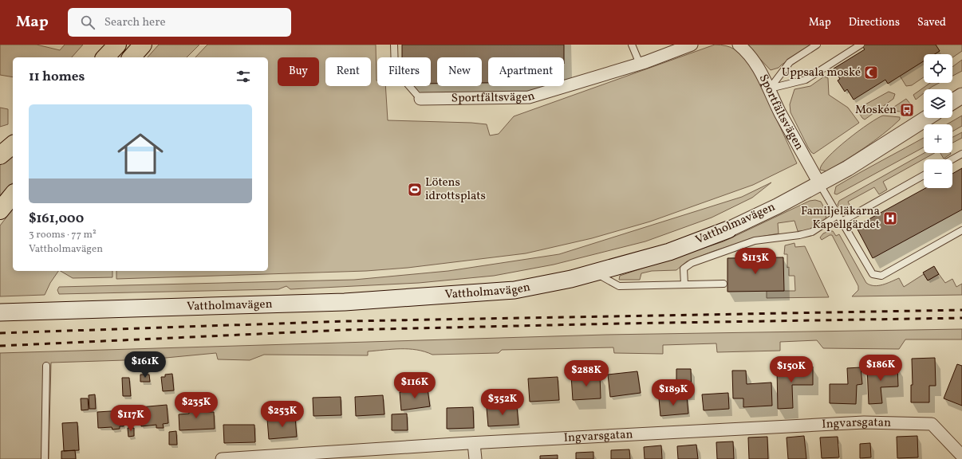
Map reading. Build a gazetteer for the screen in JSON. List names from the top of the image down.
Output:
{
  "streets": {
    "main road": ["Vattholmavägen"],
    "street": ["Sportfältsvägen", "Ingvarsgatan"]
  },
  "crossings": [
    ["Sportfältsvägen", "Vattholmavägen"]
  ],
  "places": {
    "mosque": ["Uppsala moské"],
    "bus stop": ["Moskén"],
    "sports": ["Lötens idrottsplats"],
    "hospital": ["Familjeläkarna Kapellgärdet"]
  },
  "page": {
    "header": "Map",
    "search": "Search here",
    "nav": ["Map", "Directions", "Saved"],
    "map_buttons": ["+", "−"],
    "chip": [
      "Buy",
      "Rent",
      "Filters",
      "New",
      "Apartment"
    ],
    "heading": "11 homes",
    "list": [
      {
        "name": "$161,000",
        "note": "3 rooms · 77 m² · Vattholmavägen"
      }
    ],
    "price": [
      "$113K",
      "$161K",
      "$186K",
      "$150K",
      "$288K",
      "$116K",
      "$189K",
      "$352K",
      "$235K",
      "$253K",
      "$117K"
    ]
  }
}
